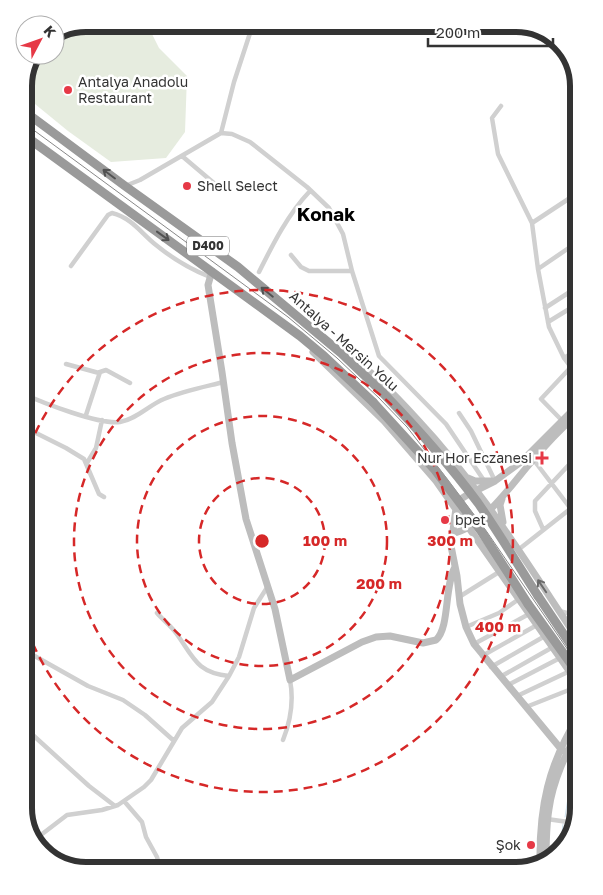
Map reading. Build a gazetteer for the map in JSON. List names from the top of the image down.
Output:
{
  "streets": {
    "highway": ["D400", "Antalya - Mersin Yolu"]
  },
  "districts": ["Konak"],
  "places": {
    "other": [
      "Antalya Anadolu Restaurant",
      "Shell Select",
      "bpet",
      "Şok"
    ],
    "health": ["Nur Hor Eczanesi"]
  },
  "scale_bar": "200 m",
  "north": "top right",
  "rings": [
    "100 m",
    "300 m",
    "200 m",
    "400 m"
  ]
}
